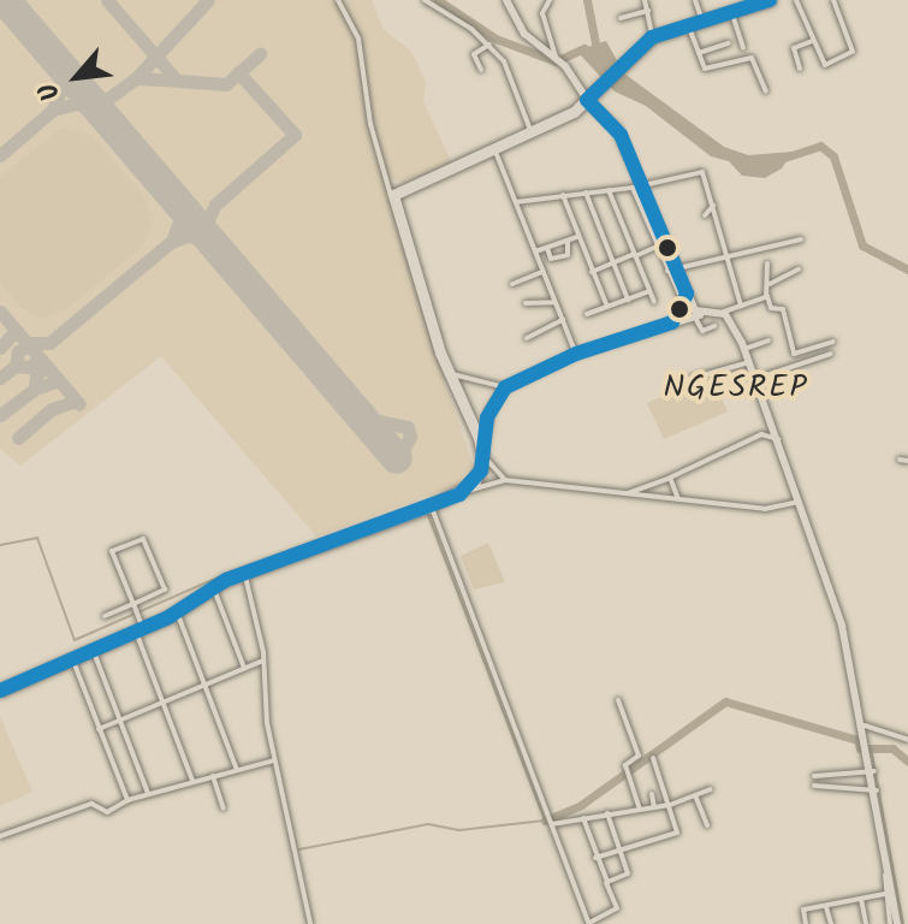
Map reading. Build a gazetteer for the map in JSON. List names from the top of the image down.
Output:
{
  "districts": ["NGESREP"],
  "north": "bottom left"
}
